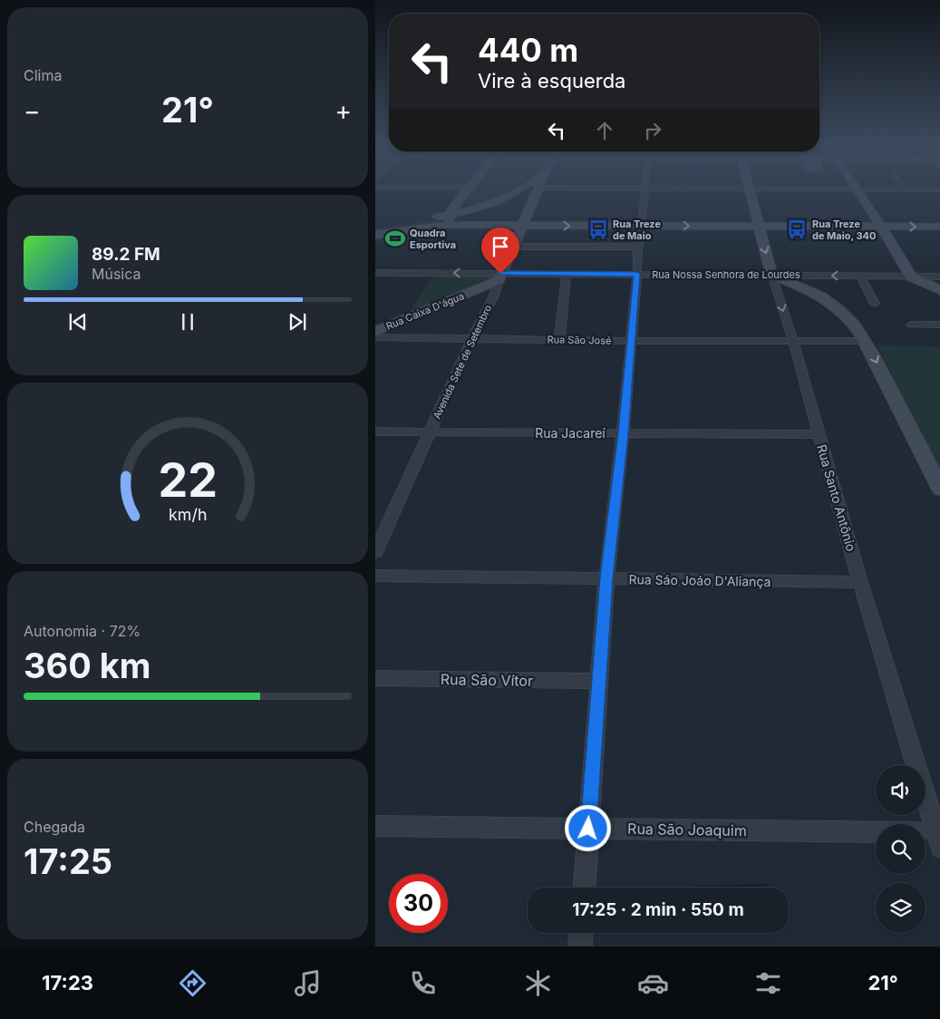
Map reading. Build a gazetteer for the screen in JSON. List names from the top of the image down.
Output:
{
  "streets": {
    "main road": ["Rua Caixa D'água", "Avenida Sete de Setembro", "Rua Santo Antônio"],
    "street": [
      "Rua Nossa Senhora de Lourdes",
      "Rua São José",
      "Rua Jacareí",
      "Rua Sáo Joáo D'Aliança",
      "Rua São Vítor",
      "Rua São Joaquim"
    ]
  },
  "crossings": [
    ["Rua Nossa Senhora de Lourdes", "Rua Caixa D'água"],
    ["Rua Nossa Senhora de Lourdes", "Avenida Sete de Setembro"],
    ["Rua Nossa Senhora de Lourdes", "Rua Santo Antônio"],
    ["Rua Caixa D'água", "Avenida Sete de Setembro"],
    ["Rua São José", "Avenida Sete de Setembro"],
    ["Rua São José", "Rua Santo Antônio"],
    ["Avenida Sete de Setembro", "Rua Jacareí"],
    ["Rua Jacareí", "Rua Santo Antônio"],
    ["Rua Santo Antônio", "Rua Sáo Joáo D'Aliança"],
    ["Rua Santo Antônio", "Rua São Joaquim"]
  ],
  "one_way": ["Rua Nossa Senhora de Lourdes"],
  "places": {
    "bus stop": ["Rua Treze de Maio", "Rua Treze de Maio, 340"],
    "sports": ["Quadra Esportiva"]
  },
  "page": {
    "tile": [
      "Clima",
      ["Autonomia · 72%", "360 km"],
      ["Chegada", "17:25"]
    ],
    "turn": ["440 m", "Vire à esquerda"],
    "heat": ["−", "21°", "+"],
    "song": ["89.2 FM", "Música"],
    "limit": "30",
    "trip": "17:25 · 2 min · 550 m",
    "tabs": ["17:23", "21°"],
    "gauge": ["22", "km/h"]
  }
}
